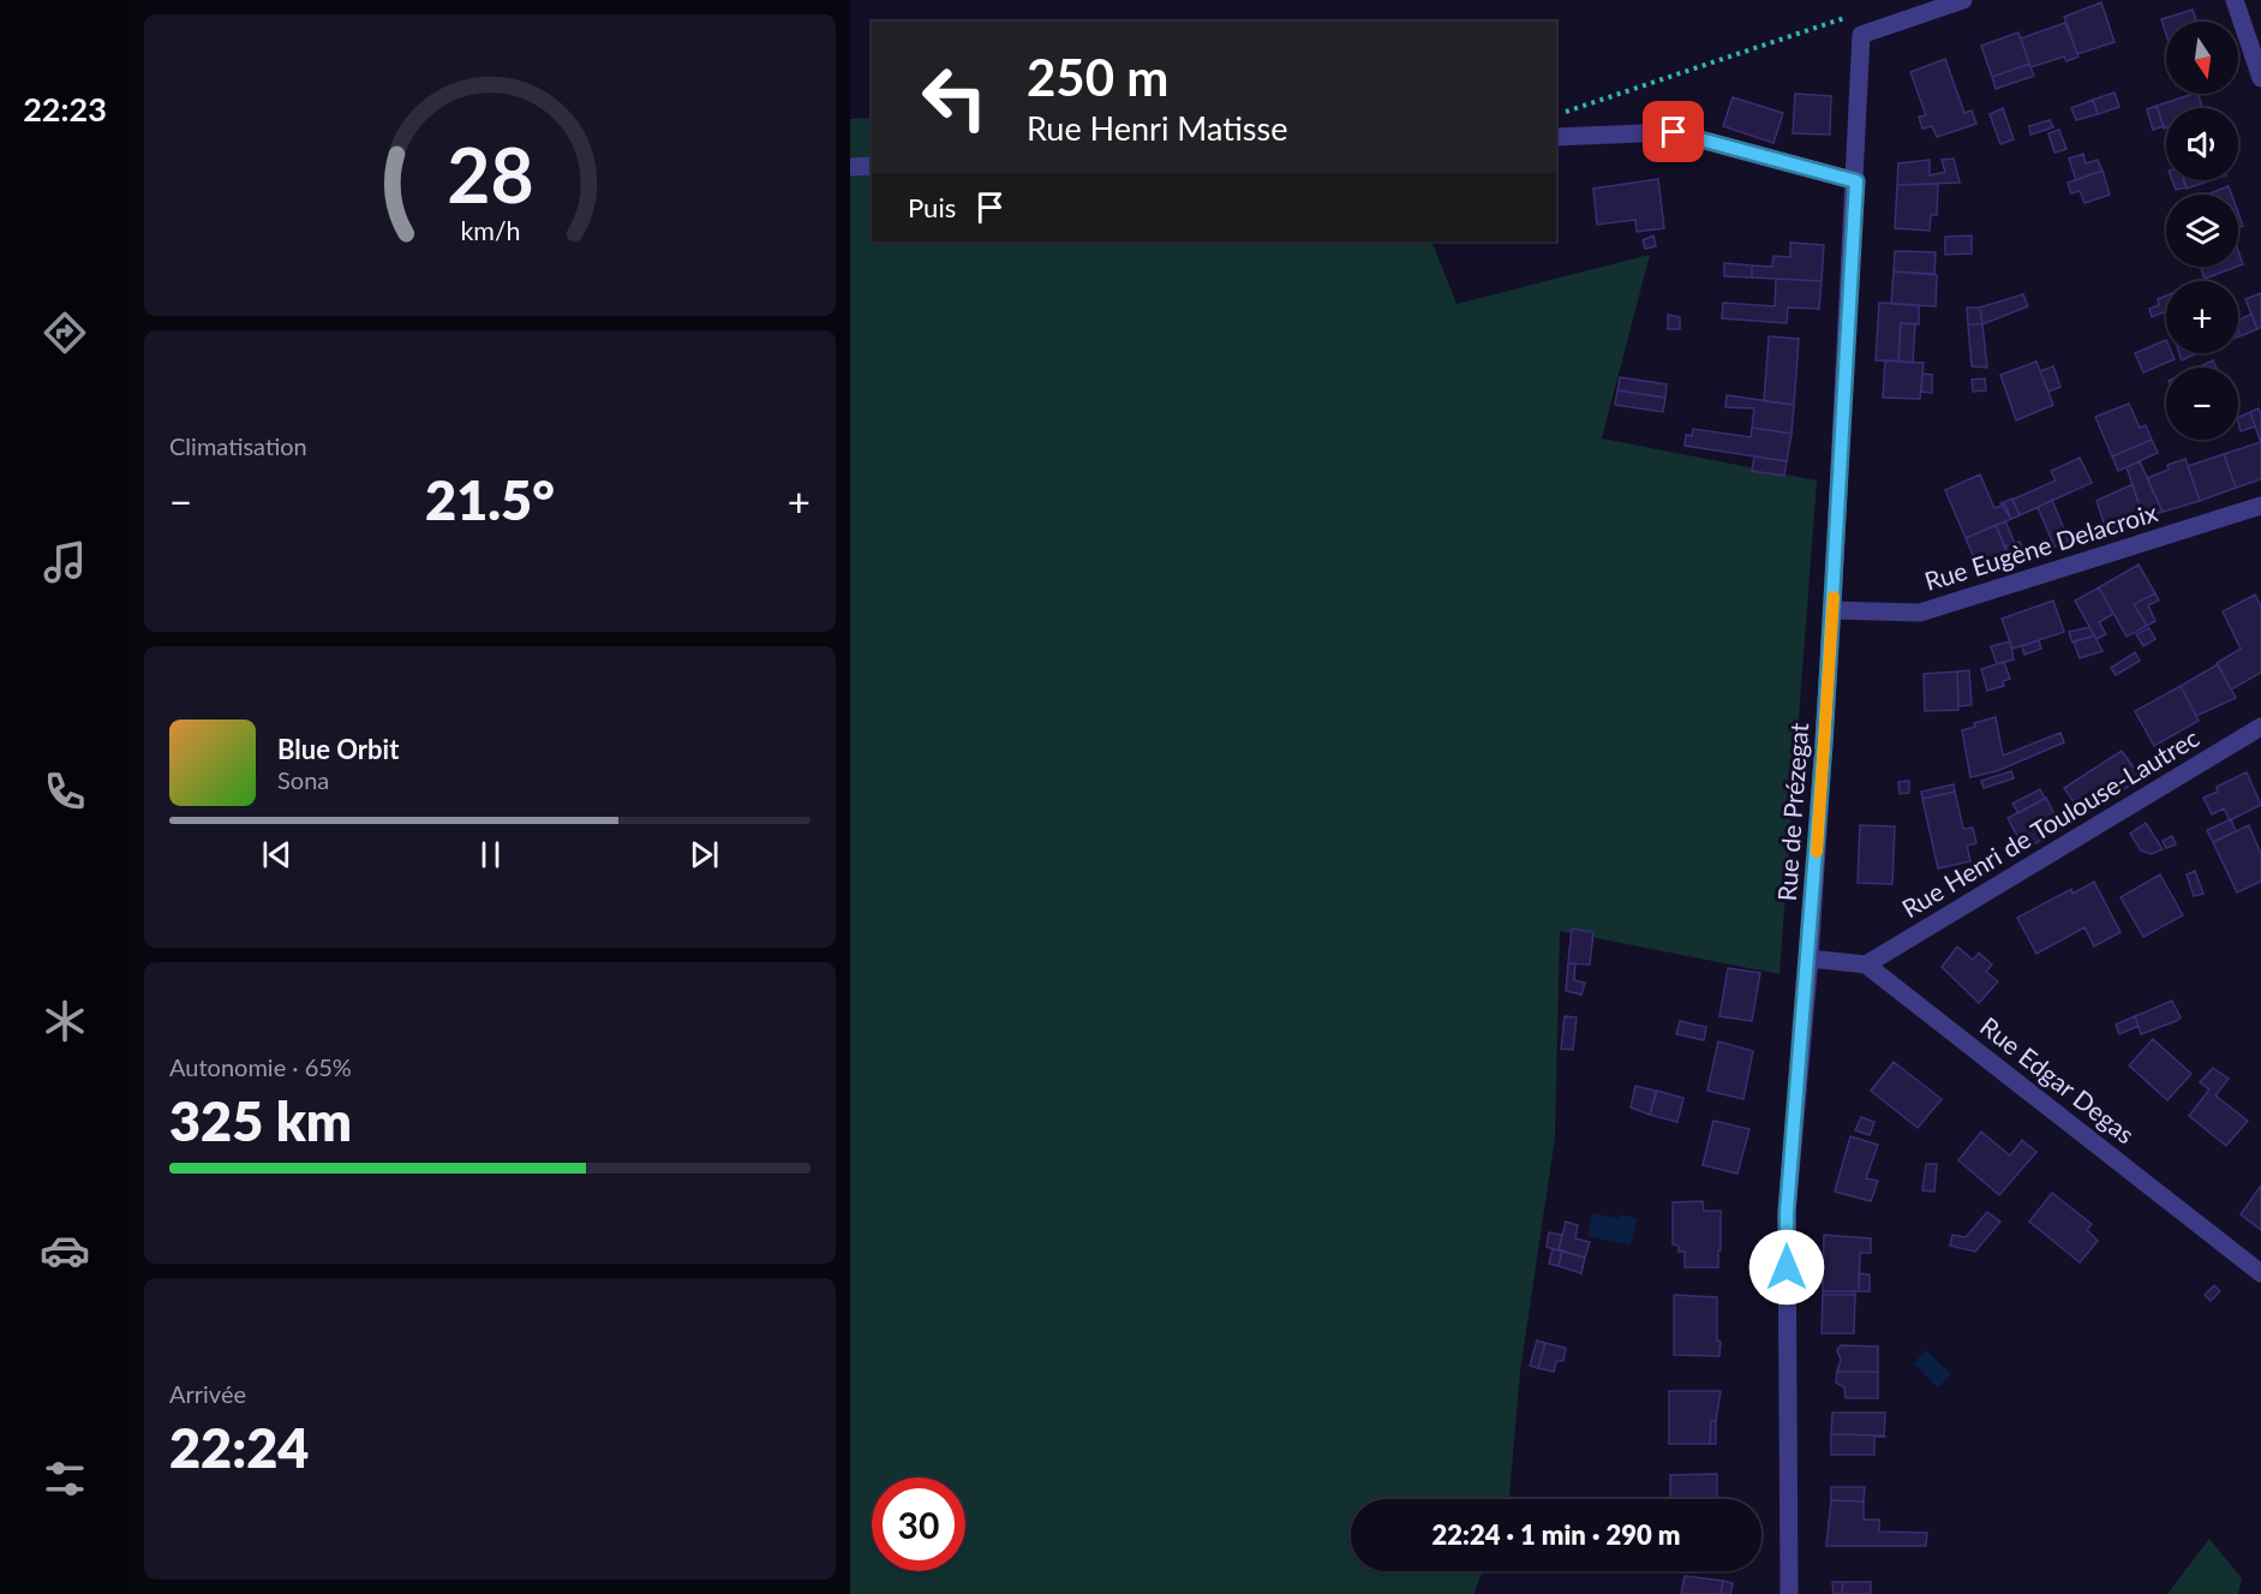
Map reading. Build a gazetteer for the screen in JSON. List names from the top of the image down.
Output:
{
  "streets": {
    "street": [
      "Rue Eugène Delacroix",
      "Rue de Prézegat",
      "Rue Henri de Toulouse-Lautrec",
      "Rue Edgar Degas"
    ]
  },
  "crossings": [
    ["Rue Eugène Delacroix", "Rue de Prézegat"],
    ["Rue Henri de Toulouse-Lautrec", "Rue Edgar Degas"]
  ],
  "north": "bottom",
  "page": {
    "tabs": "22:23",
    "map_buttons": ["+", "−"],
    "turn": ["250 m", "Rue Henri Matisse"],
    "then": "Puis",
    "tile": [
      "Climatisation",
      ["Autonomie · 65%", "325 km"],
      ["Arrivée", "22:24"]
    ],
    "heat": ["−", "21.5°", "+"],
    "song": ["Blue Orbit", "Sona"],
    "limit": "30",
    "trip": "22:24 · 1 min · 290 m",
    "gauge": ["28", "km/h"]
  }
}
